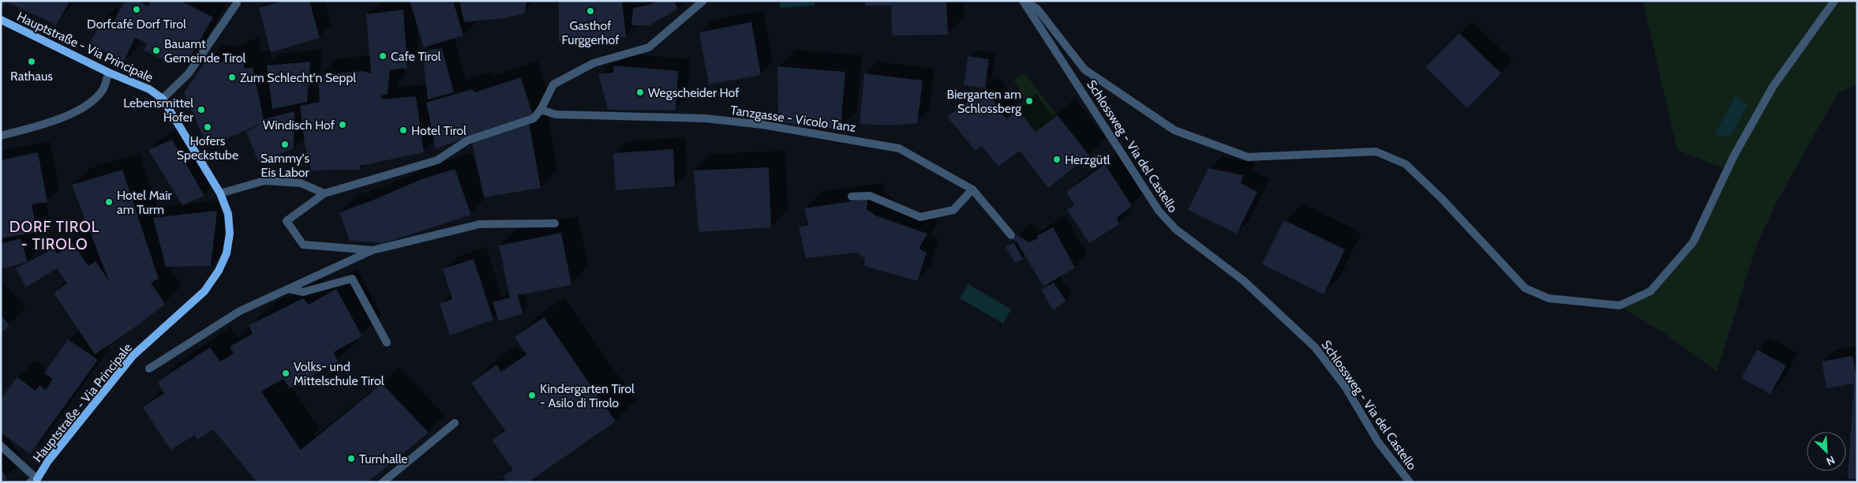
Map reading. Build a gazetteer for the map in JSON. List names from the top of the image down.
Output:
{
  "streets": {
    "street": ["Hauptstraße - Via Principale", "Tanzgasse - Vicolo Tanz", "Schlossweg - Via del Castello"]
  },
  "districts": ["DORF TIROL - TIROLO"],
  "places": [
    "Dorfcafé Dorf Tirol",
    "Gasthof Furggerhof",
    "Bauamt Gemeinde Tirol",
    "Cafe Tirol",
    "Rathaus",
    "Zum Schlecht'n Seppl",
    "Wegscheider Hof",
    "Biergarten am Schlossberg",
    "Lebensmittel Hofer",
    "Windisch Hof",
    "Hofers Speckstube",
    "Hotel Tirol",
    "Sammy's Eis Labor",
    "Herzgütl",
    "Hotel Mair am Turm",
    "Volks- und Mittelschule Tirol",
    "Kindergarten Tirol - Asilo di Tirolo",
    "Turnhalle"
  ],
  "north": "bottom right"
}
